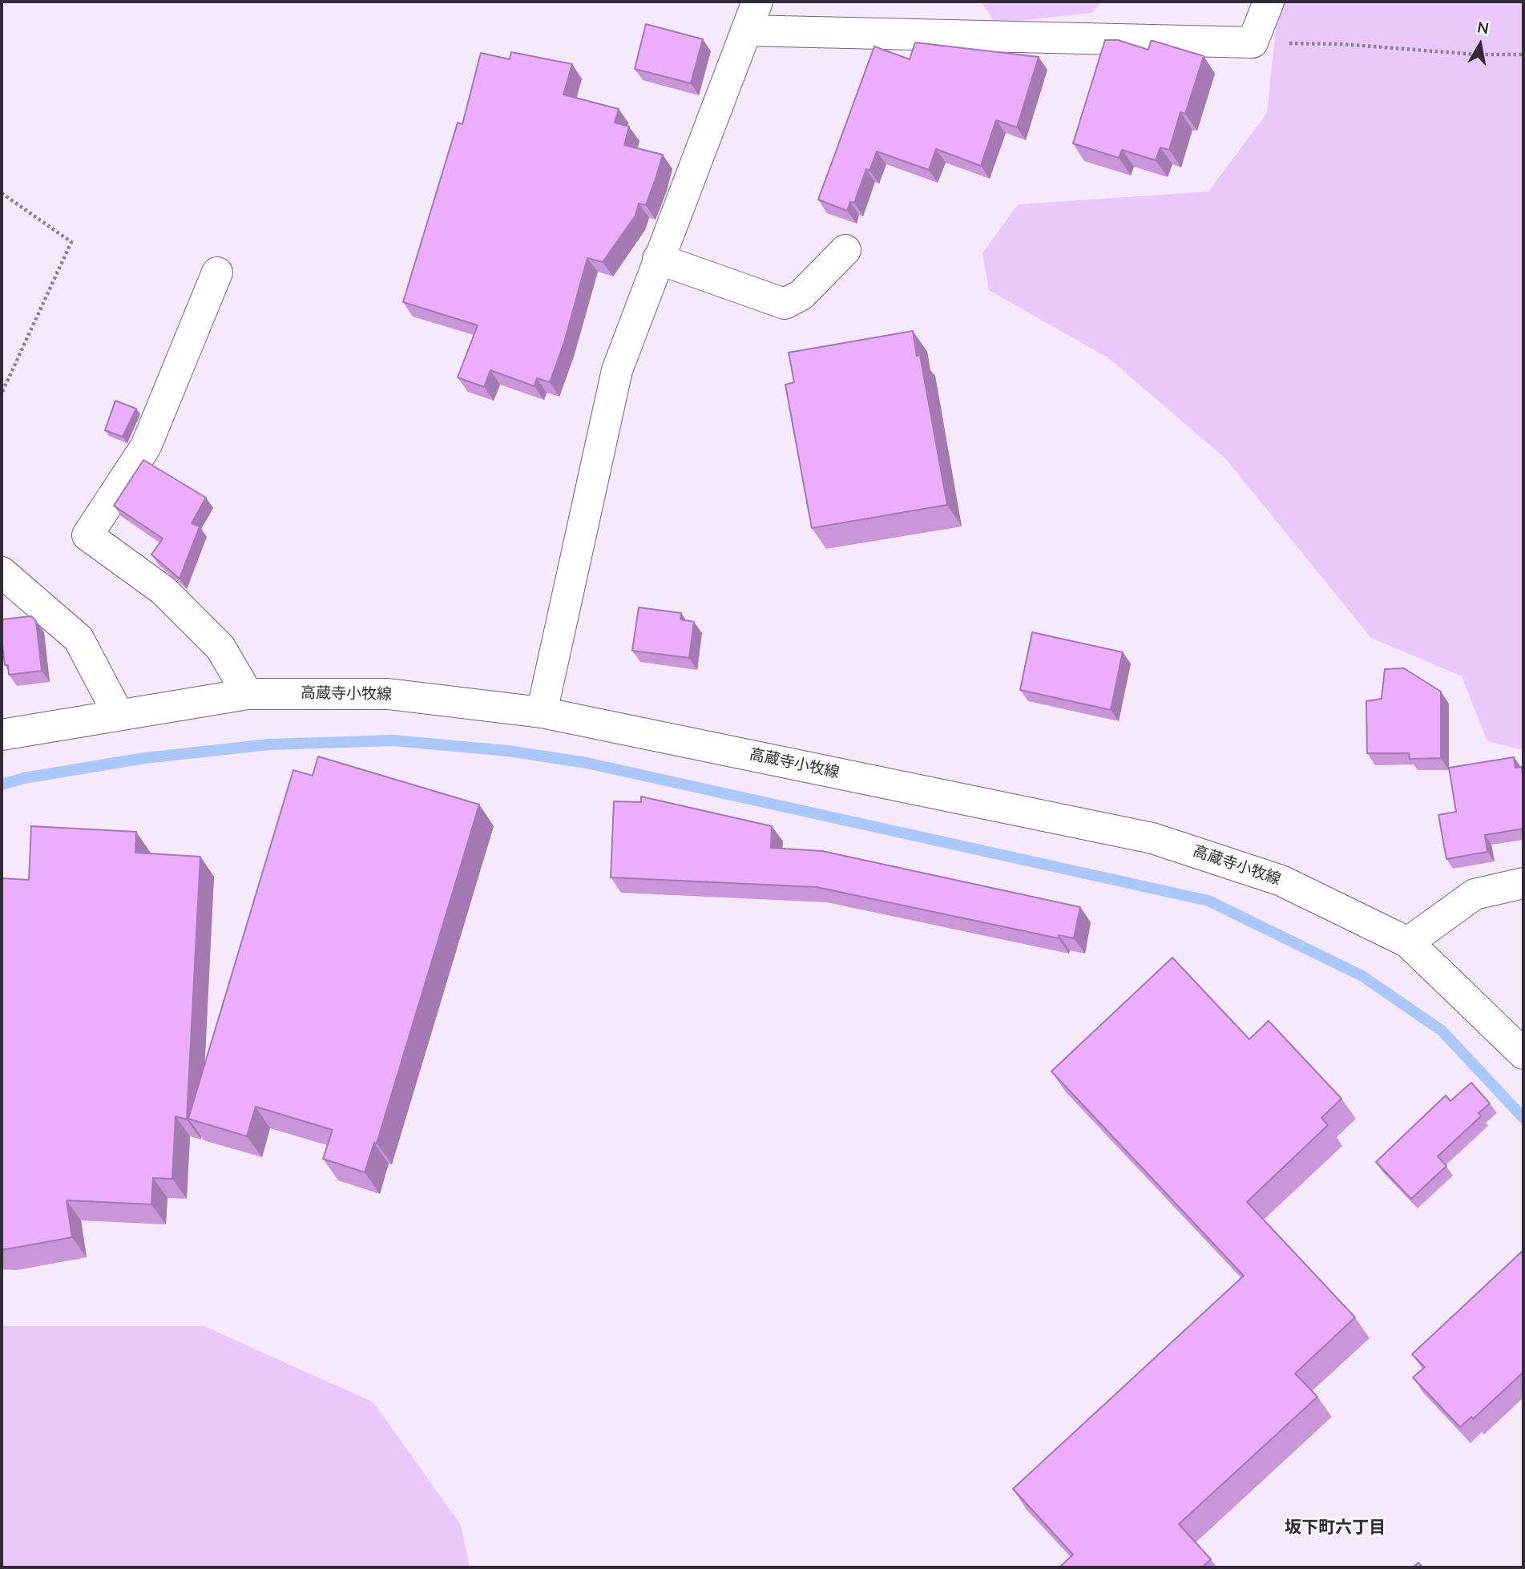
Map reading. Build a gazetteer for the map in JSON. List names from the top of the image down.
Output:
{
  "streets": {
    "street": ["高蔵寺小牧線"]
  },
  "districts": ["坂下町六丁目"],
  "north": "top"
}
